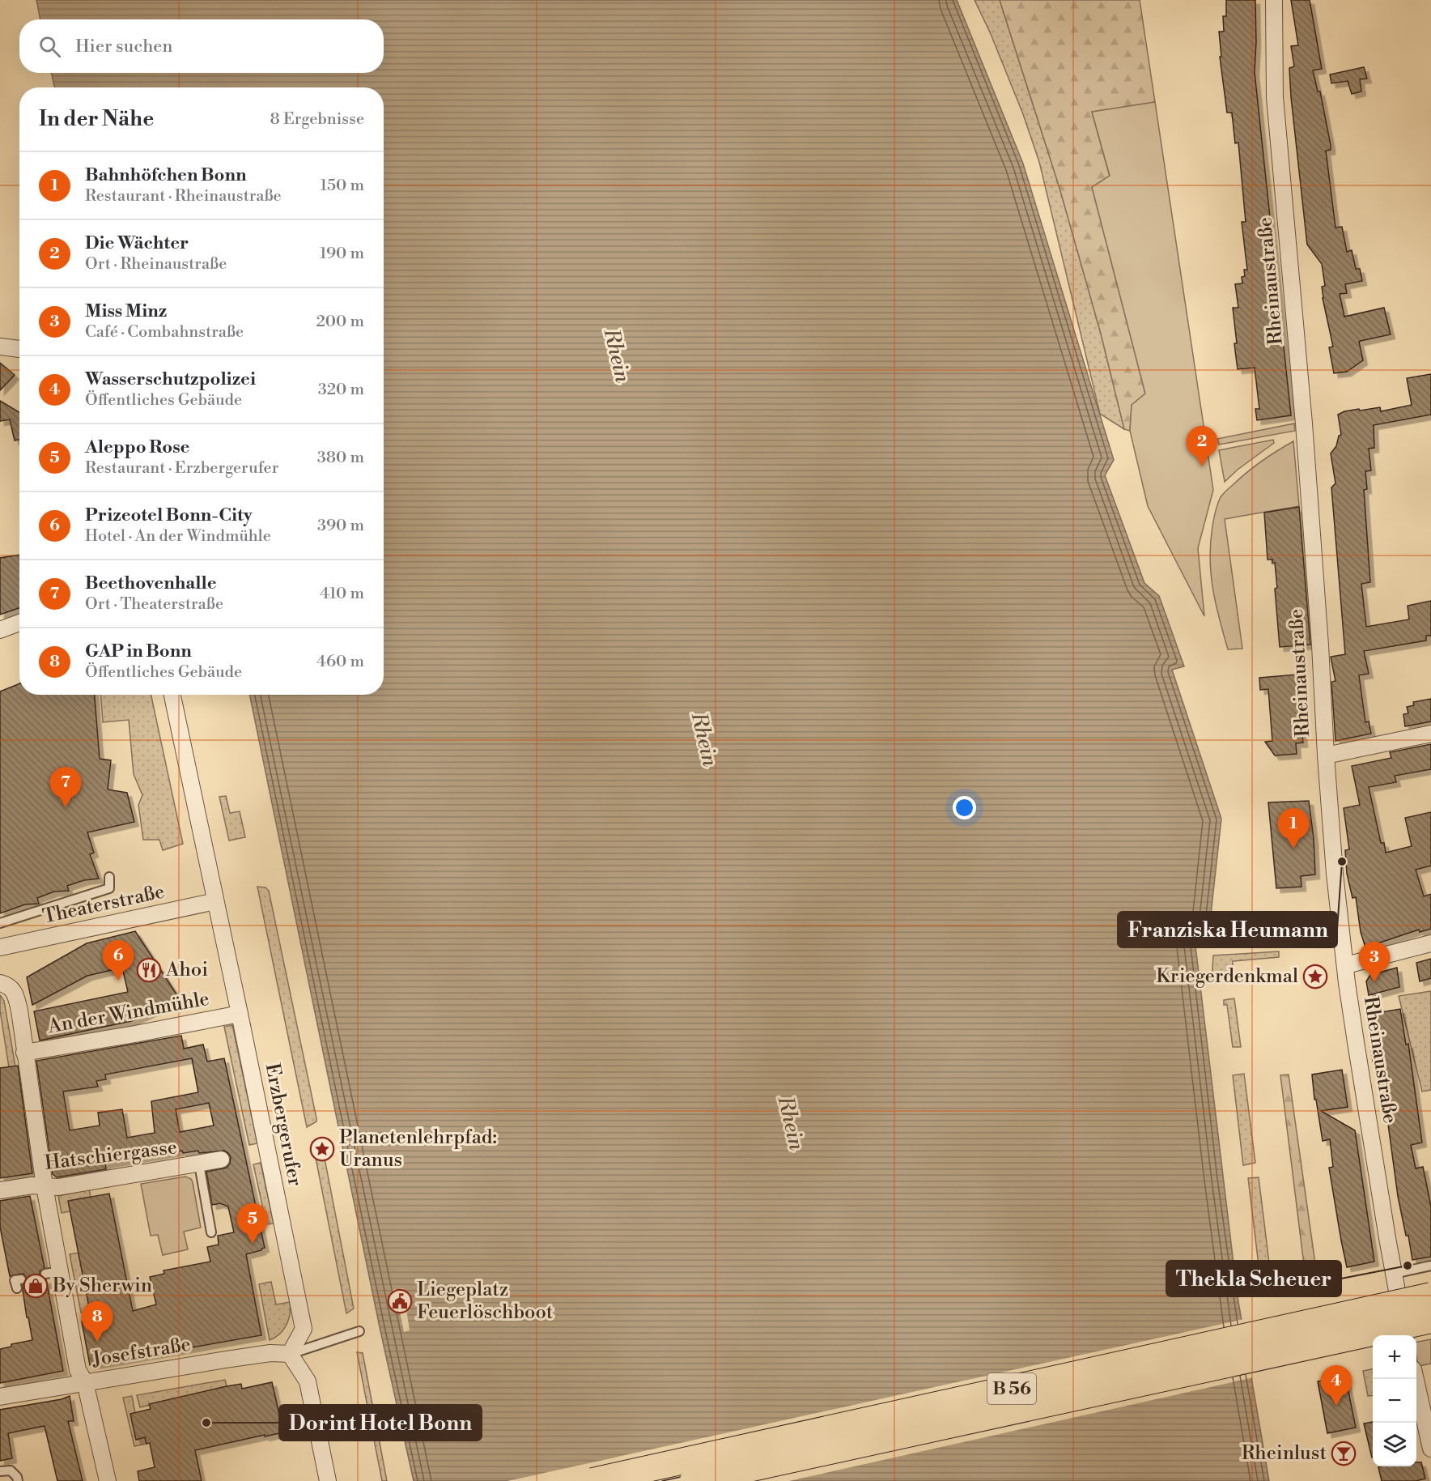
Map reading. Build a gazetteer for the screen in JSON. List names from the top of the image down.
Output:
{
  "streets": {
    "main road": ["B 56"],
    "street": [
      "Rheinaustraße",
      "Theaterstraße",
      "An der Windmühle",
      "Erzbergerufer",
      "Hatschiergasse",
      "Josefstraße"
    ]
  },
  "crossings": [
    ["Theaterstraße", "Erzbergerufer"],
    ["An der Windmühle", "Erzbergerufer"],
    ["Erzbergerufer", "Josefstraße"]
  ],
  "water": ["Rhein"],
  "places": {
    "other": ["Franziska Heumann", "Thekla Scheuer", "Dorint Hotel Bonn"],
    "restaurant": ["Ahoi"],
    "place": ["Kriegerdenkmal", "Planetenlehrpfad: Uranus"],
    "shop": ["By Sherwin"],
    "public building": ["Liegeplatz Feuerlöschboot"],
    "bar": ["Rheinlust"]
  },
  "page": {
    "search": "Hier suchen",
    "heading": ["In der Nähe", "8 Ergebnisse"],
    "list": [
      {
        "mark": "1",
        "name": "Bahnhöfchen Bonn",
        "note": "Restaurant · Rheinaustraße",
        "value": "150 m"
      },
      {
        "mark": "2",
        "name": "Die Wächter",
        "note": "Ort · Rheinaustraße",
        "value": "190 m"
      },
      {
        "mark": "3",
        "name": "Miss Minz",
        "note": "Café · Combahnstraße",
        "value": "200 m"
      },
      {
        "mark": "4",
        "name": "Wasserschutzpolizei",
        "note": "Öffentliches Gebäude",
        "value": "320 m"
      },
      {
        "mark": "5",
        "name": "Aleppo Rose",
        "note": "Restaurant · Erzbergerufer",
        "value": "380 m"
      },
      {
        "mark": "6",
        "name": "Prizeotel Bonn-City",
        "note": "Hotel · An der Windmühle",
        "value": "390 m"
      },
      {
        "mark": "7",
        "name": "Beethovenhalle",
        "note": "Ort · Theaterstraße",
        "value": "410 m"
      },
      {
        "mark": "8",
        "name": "GAP in Bonn",
        "note": "Öffentliches Gebäude",
        "value": "460 m"
      }
    ],
    "pins": [
      "2",
      "7",
      "1",
      "6",
      "3",
      "5",
      "8",
      "4"
    ],
    "map_buttons": ["+", "−"]
  }
}
